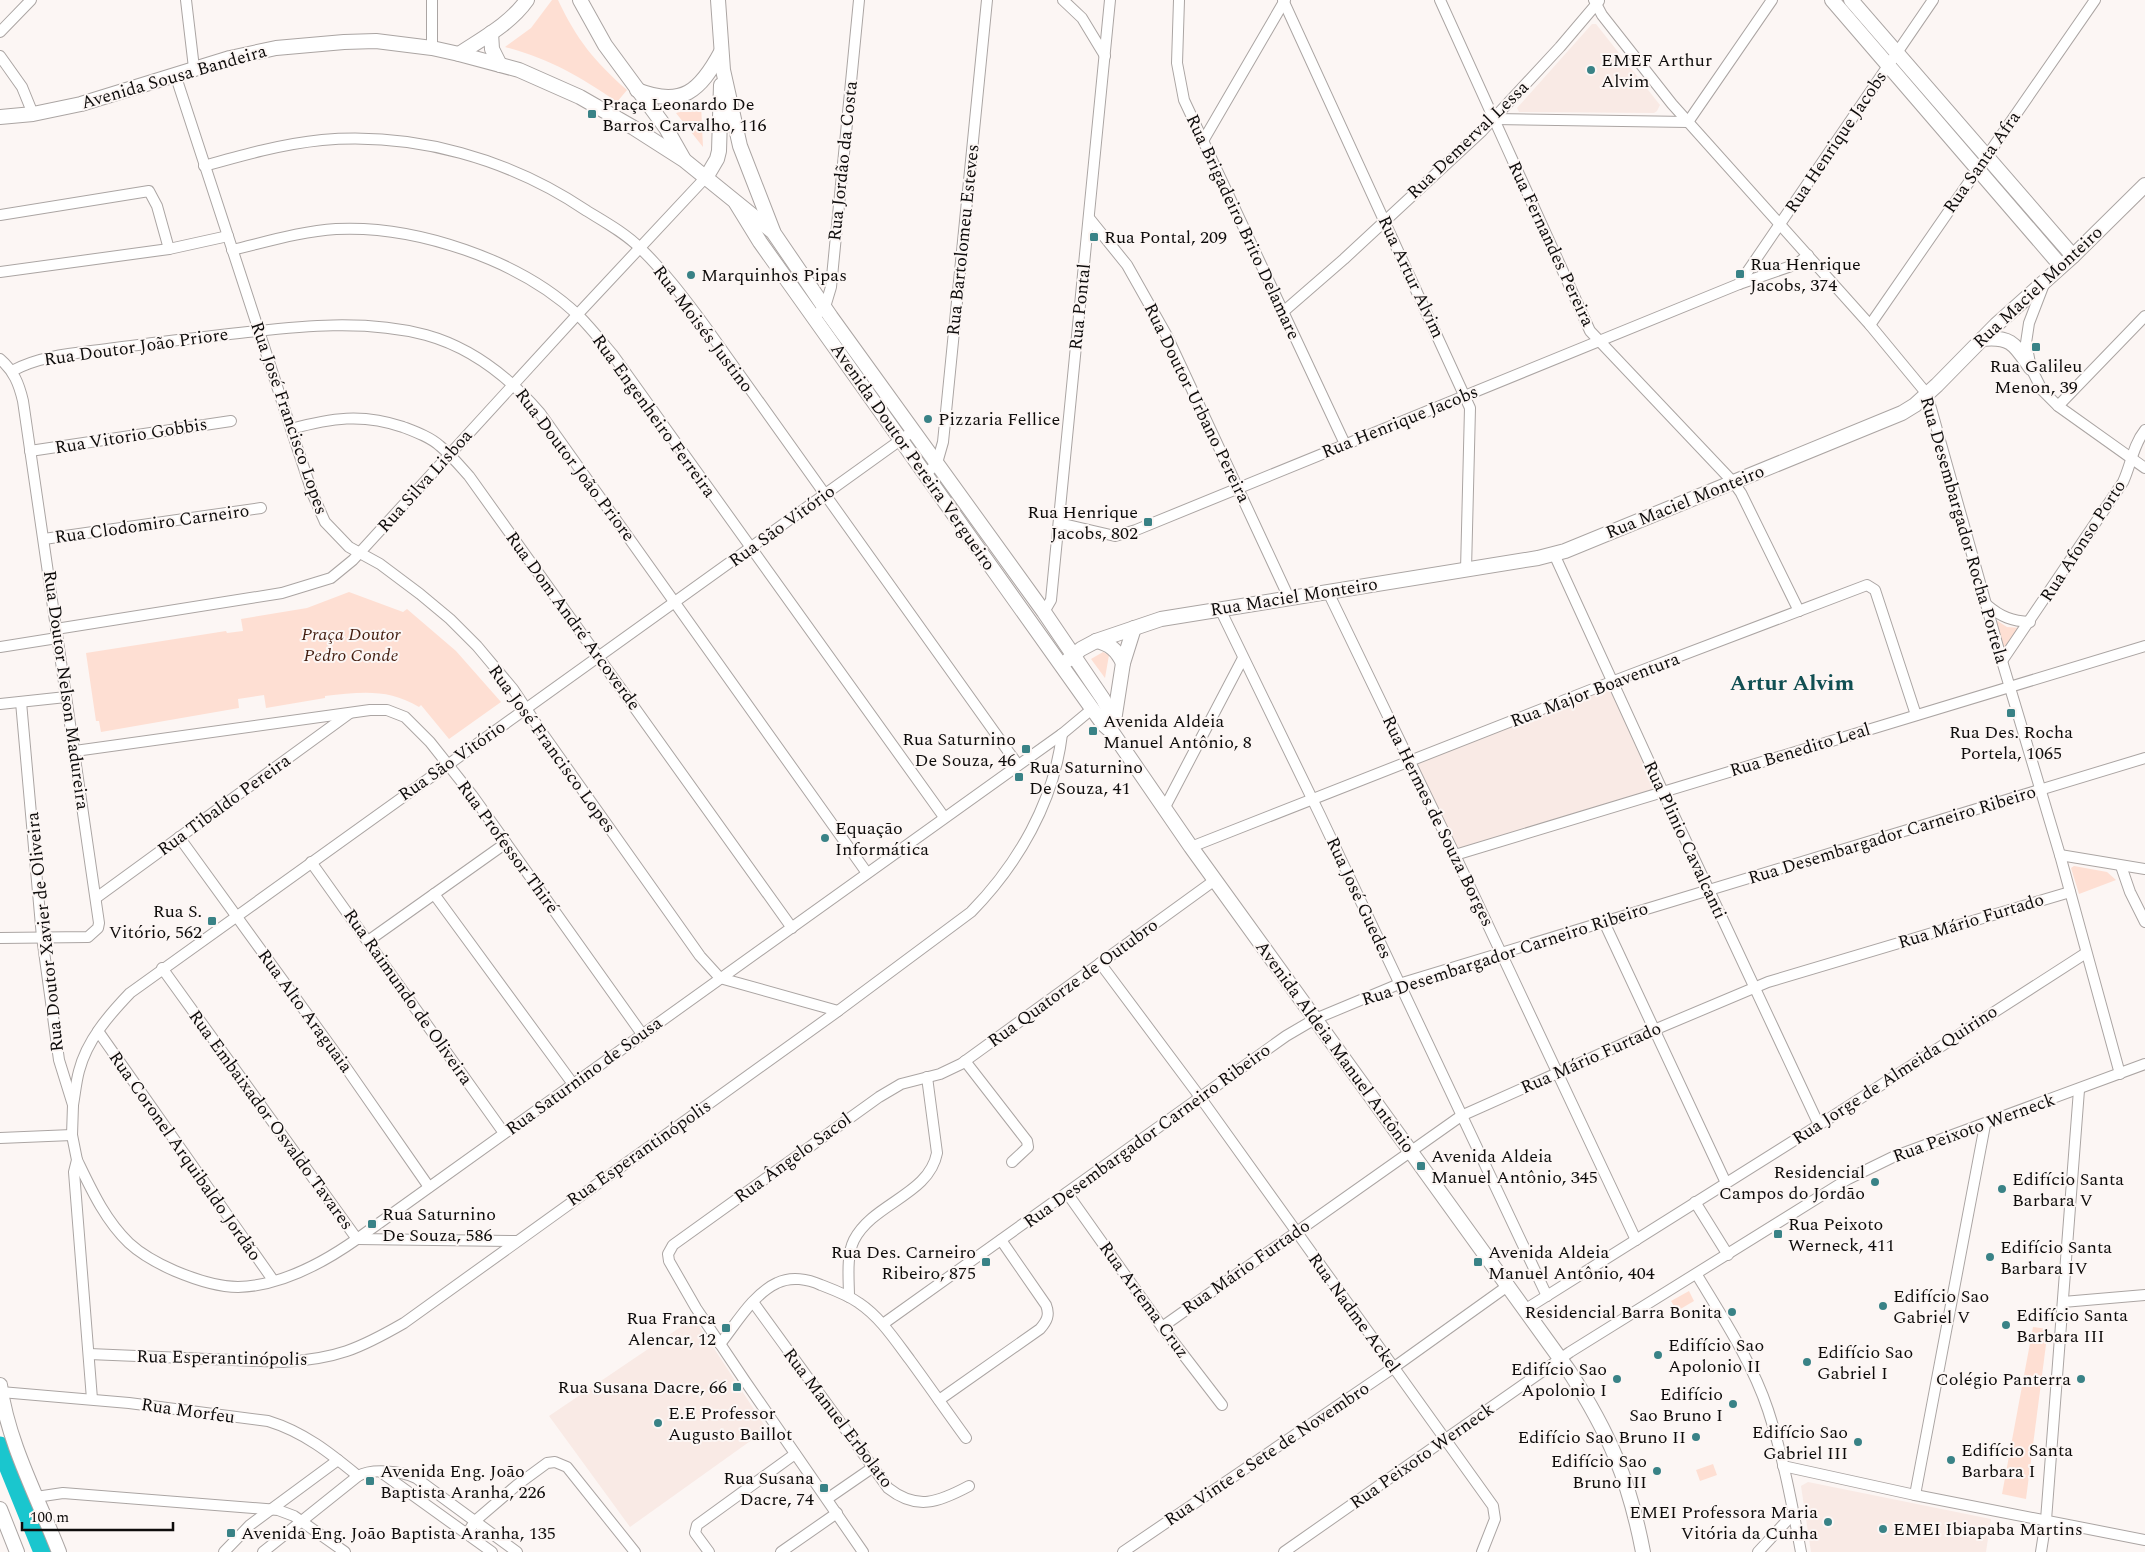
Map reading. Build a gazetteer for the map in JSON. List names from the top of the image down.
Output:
{
  "streets": {
    "street": [
      "Avenida Sousa Bandeira",
      "Rua Demerval Lessa",
      "Rua Henrique Jacobs",
      "Rua Jordão da Costa",
      "Rua Santa Afra",
      "Rua Brigadeiro Brito Delamare",
      "Rua Bartolomeu Esteves",
      "Rua Fernandes Pereira",
      "Rua Artur Alvim",
      "Rua Maciel Monteiro",
      "Rua Pontal",
      "Rua Moisés Justino",
      "Rua Doutor João Priore",
      "Rua Doutor Urbano Pereira",
      "Rua Engenheiro Ferreira",
      "Rua José Francisco Lopes",
      "Rua Vitorio Gobbis",
      "Avenida Doutor Pereira Vergueiro",
      "Rua Silva Lisboa",
      "Rua Clodomiro Carneiro",
      "Rua São Vitório",
      "Rua Desembargador Rocha Portela",
      "Rua Afonso Porto",
      "Rua Dom André Arcoverde",
      "Rua Doutor Nelson Madureira",
      "Rua Major Boaventura",
      "Rua Benedito Leal",
      "Rua Tibaldo Pereira",
      "Rua Hermes de Souza Borges",
      "Rua Desembargador Carneiro Ribeiro",
      "Rua Plinio Cavalcanti",
      "Rua Professor Thiré",
      "Rua José Guedes",
      "Rua Mário Furtado",
      "Rua Doutor Xavier de Oliveira",
      "Rua Quatorze de Outubro",
      "Rua Raimundo de Oliveira",
      "Rua Alto Araguaia",
      "Avenida Aldeia Manuel Antônio",
      "Rua Jorge de Almeida Quirino",
      "Rua Saturnino de Sousa",
      "Rua Embaixador Osvaldo Tavares",
      "Rua Peixoto Werneck",
      "Rua Esperantinópolis",
      "Rua Coronel Arquibaldo Jordão",
      "Rua Ângelo Sacol",
      "Rua Artema Cruz",
      "Rua Nadme Ackel",
      "Rua Morfeu",
      "Rua Manuel Erbolato",
      "Rua Vinte e Sete de Novembro"
    ]
  },
  "crossings": [
    ["Avenida Sousa Bandeira", "Rua José Francisco Lopes"],
    ["Avenida Sousa Bandeira", "Avenida Doutor Pereira Vergueiro"],
    ["Avenida Sousa Bandeira", "Rua Silva Lisboa"],
    ["Rua Demerval Lessa", "Rua Brigadeiro Brito Delamare"],
    ["Rua Demerval Lessa", "Rua Fernandes Pereira"],
    ["Rua Demerval Lessa", "Rua Artur Alvim"],
    ["Rua Demerval Lessa", "Rua Desembargador Rocha Portela"],
    ["Rua Henrique Jacobs", "Rua Brigadeiro Brito Delamare"],
    ["Rua Henrique Jacobs", "Rua Fernandes Pereira"],
    ["Rua Henrique Jacobs", "Rua Artur Alvim"],
    ["Rua Henrique Jacobs", "Rua Pontal"],
    ["Rua Henrique Jacobs", "Rua Doutor Urbano Pereira"],
    ["Rua Henrique Jacobs", "Rua Desembargador Rocha Portela"],
    ["Rua Jordão da Costa", "Avenida Doutor Pereira Vergueiro"],
    ["Rua Santa Afra", "Rua Desembargador Rocha Portela"],
    ["Rua Bartolomeu Esteves", "Avenida Doutor Pereira Vergueiro"],
    ["Rua Fernandes Pereira", "Rua Maciel Monteiro"],
    ["Rua Fernandes Pereira", "Rua Major Boaventura"],
    ["Rua Artur Alvim", "Rua Maciel Monteiro"],
    ["Rua Maciel Monteiro", "Rua Doutor Urbano Pereira"],
    ["Rua Maciel Monteiro", "Avenida Doutor Pereira Vergueiro"],
    ["Rua Maciel Monteiro", "Rua Desembargador Rocha Portela"],
    ["Rua Maciel Monteiro", "Rua Hermes de Souza Borges"],
    ["Rua Maciel Monteiro", "Rua Plinio Cavalcanti"],
    ["Rua Maciel Monteiro", "Rua José Guedes"],
    ["Rua Pontal", "Rua Doutor Urbano Pereira"],
    ["Rua Pontal", "Avenida Doutor Pereira Vergueiro"],
    ["Rua Moisés Justino", "Rua José Francisco Lopes"],
    ["Rua Moisés Justino", "Rua Silva Lisboa"],
    ["Rua Moisés Justino", "Rua São Vitório"],
    ["Rua Moisés Justino", "Rua Saturnino de Sousa"],
    ["Rua Doutor João Priore", "Rua José Francisco Lopes"],
    ["Rua Doutor João Priore", "Rua Silva Lisboa"],
    ["Rua Doutor João Priore", "Rua São Vitório"],
    ["Rua Doutor João Priore", "Rua Doutor Nelson Madureira"],
    ["Rua Doutor João Priore", "Rua Saturnino de Sousa"],
    ["Rua Engenheiro Ferreira", "Rua José Francisco Lopes"],
    ["Rua Engenheiro Ferreira", "Rua Silva Lisboa"],
    ["Rua Engenheiro Ferreira", "Rua São Vitório"],
    ["Rua Engenheiro Ferreira", "Rua Saturnino de Sousa"],
    ["Rua José Francisco Lopes", "Rua Silva Lisboa"],
    ["Rua José Francisco Lopes", "Rua São Vitório"],
    ["Rua José Francisco Lopes", "Rua Dom André Arcoverde"],
    ["Rua José Francisco Lopes", "Rua Saturnino de Sousa"],
    ["Rua Vitorio Gobbis", "Rua Doutor Nelson Madureira"],
    ["Avenida Doutor Pereira Vergueiro", "Rua Silva Lisboa"],
    ["Avenida Doutor Pereira Vergueiro", "Rua São Vitório"],
    ["Avenida Doutor Pereira Vergueiro", "Avenida Aldeia Manuel Antônio"],
    ["Avenida Doutor Pereira Vergueiro", "Rua Saturnino de Sousa"],
    ["Rua Silva Lisboa", "Rua Dom André Arcoverde"],
    ["Rua Silva Lisboa", "Rua Doutor Nelson Madureira"],
    ["Rua Clodomiro Carneiro", "Rua Doutor Nelson Madureira"],
    ["Rua São Vitório", "Rua Dom André Arcoverde"],
    ["Rua São Vitório", "Rua Professor Thiré"],
    ["Rua São Vitório", "Rua Raimundo de Oliveira"],
    ["Rua São Vitório", "Rua Alto Araguaia"],
    ["Rua São Vitório", "Rua Embaixador Osvaldo Tavares"],
    ["Rua São Vitório", "Rua Coronel Arquibaldo Jordão"],
    ["Rua Desembargador Rocha Portela", "Rua Afonso Porto"],
    ["Rua Desembargador Rocha Portela", "Rua Benedito Leal"],
    ["Rua Desembargador Rocha Portela", "Rua Desembargador Carneiro Ribeiro"],
    ["Rua Desembargador Rocha Portela", "Rua Mário Furtado"],
    ["Rua Desembargador Rocha Portela", "Rua Jorge de Almeida Quirino"],
    ["Rua Desembargador Rocha Portela", "Rua Peixoto Werneck"],
    ["Rua Dom André Arcoverde", "Rua Saturnino de Sousa"],
    ["Rua Doutor Nelson Madureira", "Rua Tibaldo Pereira"],
    ["Rua Doutor Nelson Madureira", "Rua Professor Thiré"],
    ["Rua Doutor Nelson Madureira", "Rua Doutor Xavier de Oliveira"],
    ["Rua Major Boaventura", "Rua Benedito Leal"],
    ["Rua Major Boaventura", "Rua Hermes de Souza Borges"],
    ["Rua Major Boaventura", "Rua Plinio Cavalcanti"],
    ["Rua Major Boaventura", "Rua José Guedes"],
    ["Rua Major Boaventura", "Avenida Aldeia Manuel Antônio"],
    ["Rua Benedito Leal", "Rua Hermes de Souza Borges"],
    ["Rua Benedito Leal", "Rua Plinio Cavalcanti"],
    ["Rua Tibaldo Pereira", "Rua Professor Thiré"],
    ["Rua Tibaldo Pereira", "Rua Alto Araguaia"],
    ["Rua Hermes de Souza Borges", "Rua Desembargador Carneiro Ribeiro"],
    ["Rua Hermes de Souza Borges", "Rua Mário Furtado"],
    ["Rua Hermes de Souza Borges", "Rua Jorge de Almeida Quirino"],
    ["Rua Desembargador Carneiro Ribeiro", "Rua Plinio Cavalcanti"],
    ["Rua Desembargador Carneiro Ribeiro", "Rua José Guedes"],
    ["Rua Desembargador Carneiro Ribeiro", "Avenida Aldeia Manuel Antônio"],
    ["Rua Desembargador Carneiro Ribeiro", "Rua Artema Cruz"],
    ["Rua Desembargador Carneiro Ribeiro", "Rua Nadme Ackel"],
    ["Rua Plinio Cavalcanti", "Rua Mário Furtado"],
    ["Rua Plinio Cavalcanti", "Rua Jorge de Almeida Quirino"],
    ["Rua Professor Thiré", "Rua Saturnino de Sousa"],
    ["Rua José Guedes", "Rua Mário Furtado"],
    ["Rua José Guedes", "Rua Jorge de Almeida Quirino"],
    ["Rua Mário Furtado", "Avenida Aldeia Manuel Antônio"],
    ["Rua Mário Furtado", "Rua Artema Cruz"],
    ["Rua Mário Furtado", "Rua Nadme Ackel"],
    ["Rua Doutor Xavier de Oliveira", "Rua Saturnino de Sousa"],
    ["Rua Doutor Xavier de Oliveira", "Rua Esperantinópolis"],
    ["Rua Doutor Xavier de Oliveira", "Rua Morfeu"],
    ["Rua Quatorze de Outubro", "Avenida Aldeia Manuel Antônio"],
    ["Rua Quatorze de Outubro", "Rua Ângelo Sacol"],
    ["Rua Quatorze de Outubro", "Rua Nadme Ackel"],
    ["Rua Raimundo de Oliveira", "Rua Saturnino de Sousa"],
    ["Rua Alto Araguaia", "Rua Saturnino de Sousa"],
    ["Avenida Aldeia Manuel Antônio", "Rua Jorge de Almeida Quirino"],
    ["Avenida Aldeia Manuel Antônio", "Rua Saturnino de Sousa"],
    ["Avenida Aldeia Manuel Antônio", "Rua Peixoto Werneck"],
    ["Avenida Aldeia Manuel Antônio", "Rua Vinte e Sete de Novembro"],
    ["Rua Saturnino de Sousa", "Rua Embaixador Osvaldo Tavares"],
    ["Rua Saturnino de Sousa", "Rua Esperantinópolis"],
    ["Rua Saturnino de Sousa", "Rua Coronel Arquibaldo Jordão"],
    ["Rua Embaixador Osvaldo Tavares", "Rua Esperantinópolis"],
    ["Rua Peixoto Werneck", "Rua Nadme Ackel"],
    ["Rua Nadme Ackel", "Rua Vinte e Sete de Novembro"]
  ],
  "districts": ["Artur Alvim"],
  "parks": ["Praça Doutor Pedro Conde"],
  "places": {
    "other": [
      "EMEF Arthur Alvim",
      "Marquinhos Pipas",
      "Pizzaria Fellice",
      "Equação Informática",
      "Residencial Campos do Jordão",
      "Edifício Santa Barbara V",
      "Edifício Santa Barbara IV",
      "Edifício Sao Gabriel V",
      "Residencial Barra Bonita",
      "Edifício Santa Barbara III",
      "Edifício Sao Apolonio II",
      "Edifício Sao Gabriel I",
      "Edifício Sao Apolonio I",
      "Colégio Panterra",
      "Edifício Sao Bruno I",
      "E.E Professor Augusto Baillot",
      "Edifício Sao Bruno II",
      "Edifício Sao Gabriel III",
      "Edifício Santa Barbara I",
      "Edifício Sao Bruno III",
      "EMEI Professora Maria Vitória da Cunha",
      "EMEI Ibiapaba Martins"
    ],
    "transit": [
      "Praça Leonardo De Barros Carvalho, 116",
      "Rua Pontal, 209",
      "Rua Henrique Jacobs, 374",
      "Rua Galileu Menon, 39",
      "Rua Henrique Jacobs, 802",
      "Rua Des. Rocha Portela, 1065",
      "Avenida Aldeia Manuel Antônio, 8",
      "Rua Saturnino De Souza, 46",
      "Rua Saturnino De Souza, 41",
      "Rua S. Vitório, 562",
      "Avenida Aldeia Manuel Antônio, 345",
      "Rua Saturnino De Souza, 586",
      "Rua Peixoto Werneck, 411",
      "Rua Des. Carneiro Ribeiro, 875",
      "Avenida Aldeia Manuel Antônio, 404",
      "Rua Franca Alencar, 12",
      "Rua Susana Dacre, 66",
      "Avenida Eng. João Baptista Aranha, 226",
      "Rua Susana Dacre, 74",
      "Avenida Eng. João Baptista Aranha, 135"
    ]
  },
  "scale_bar": "100 m"
}
